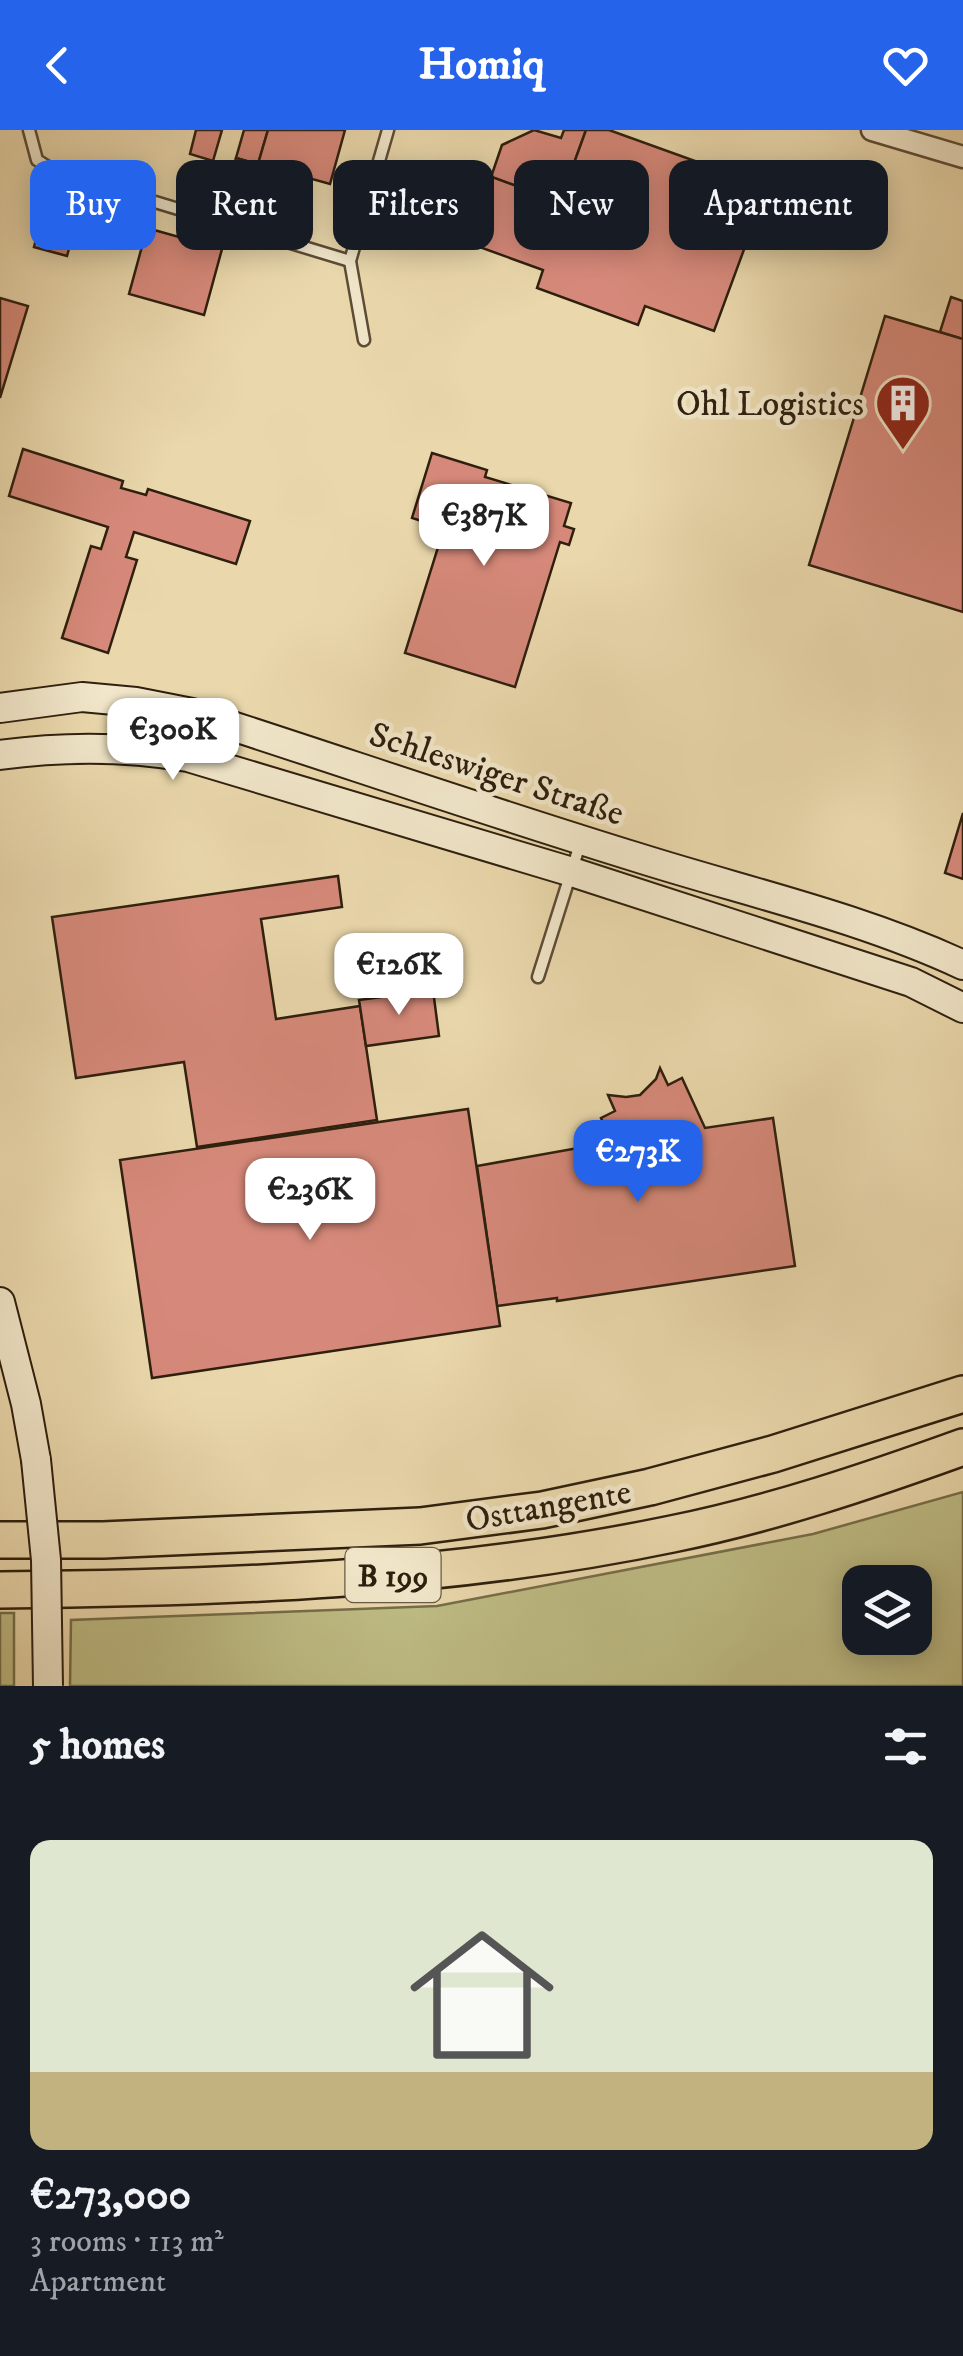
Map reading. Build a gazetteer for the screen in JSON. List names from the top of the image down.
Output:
{
  "streets": {
    "highway": ["Osttangente", "B 199"],
    "main road": ["Schleswiger Straße"]
  },
  "places": {
    "building": ["Ohl Logistics"]
  },
  "page": {
    "header": "Homiq",
    "chip": [
      "Buy",
      "Rent",
      "Filters",
      "New",
      "Apartment"
    ],
    "price": [
      "€387K",
      "€300K",
      "€126K",
      "€273K",
      "€236K"
    ],
    "heading": "5 homes",
    "list": [
      {
        "name": "€273,000",
        "note": "3 rooms · 113 m² · Apartment"
      }
    ]
  }
}
